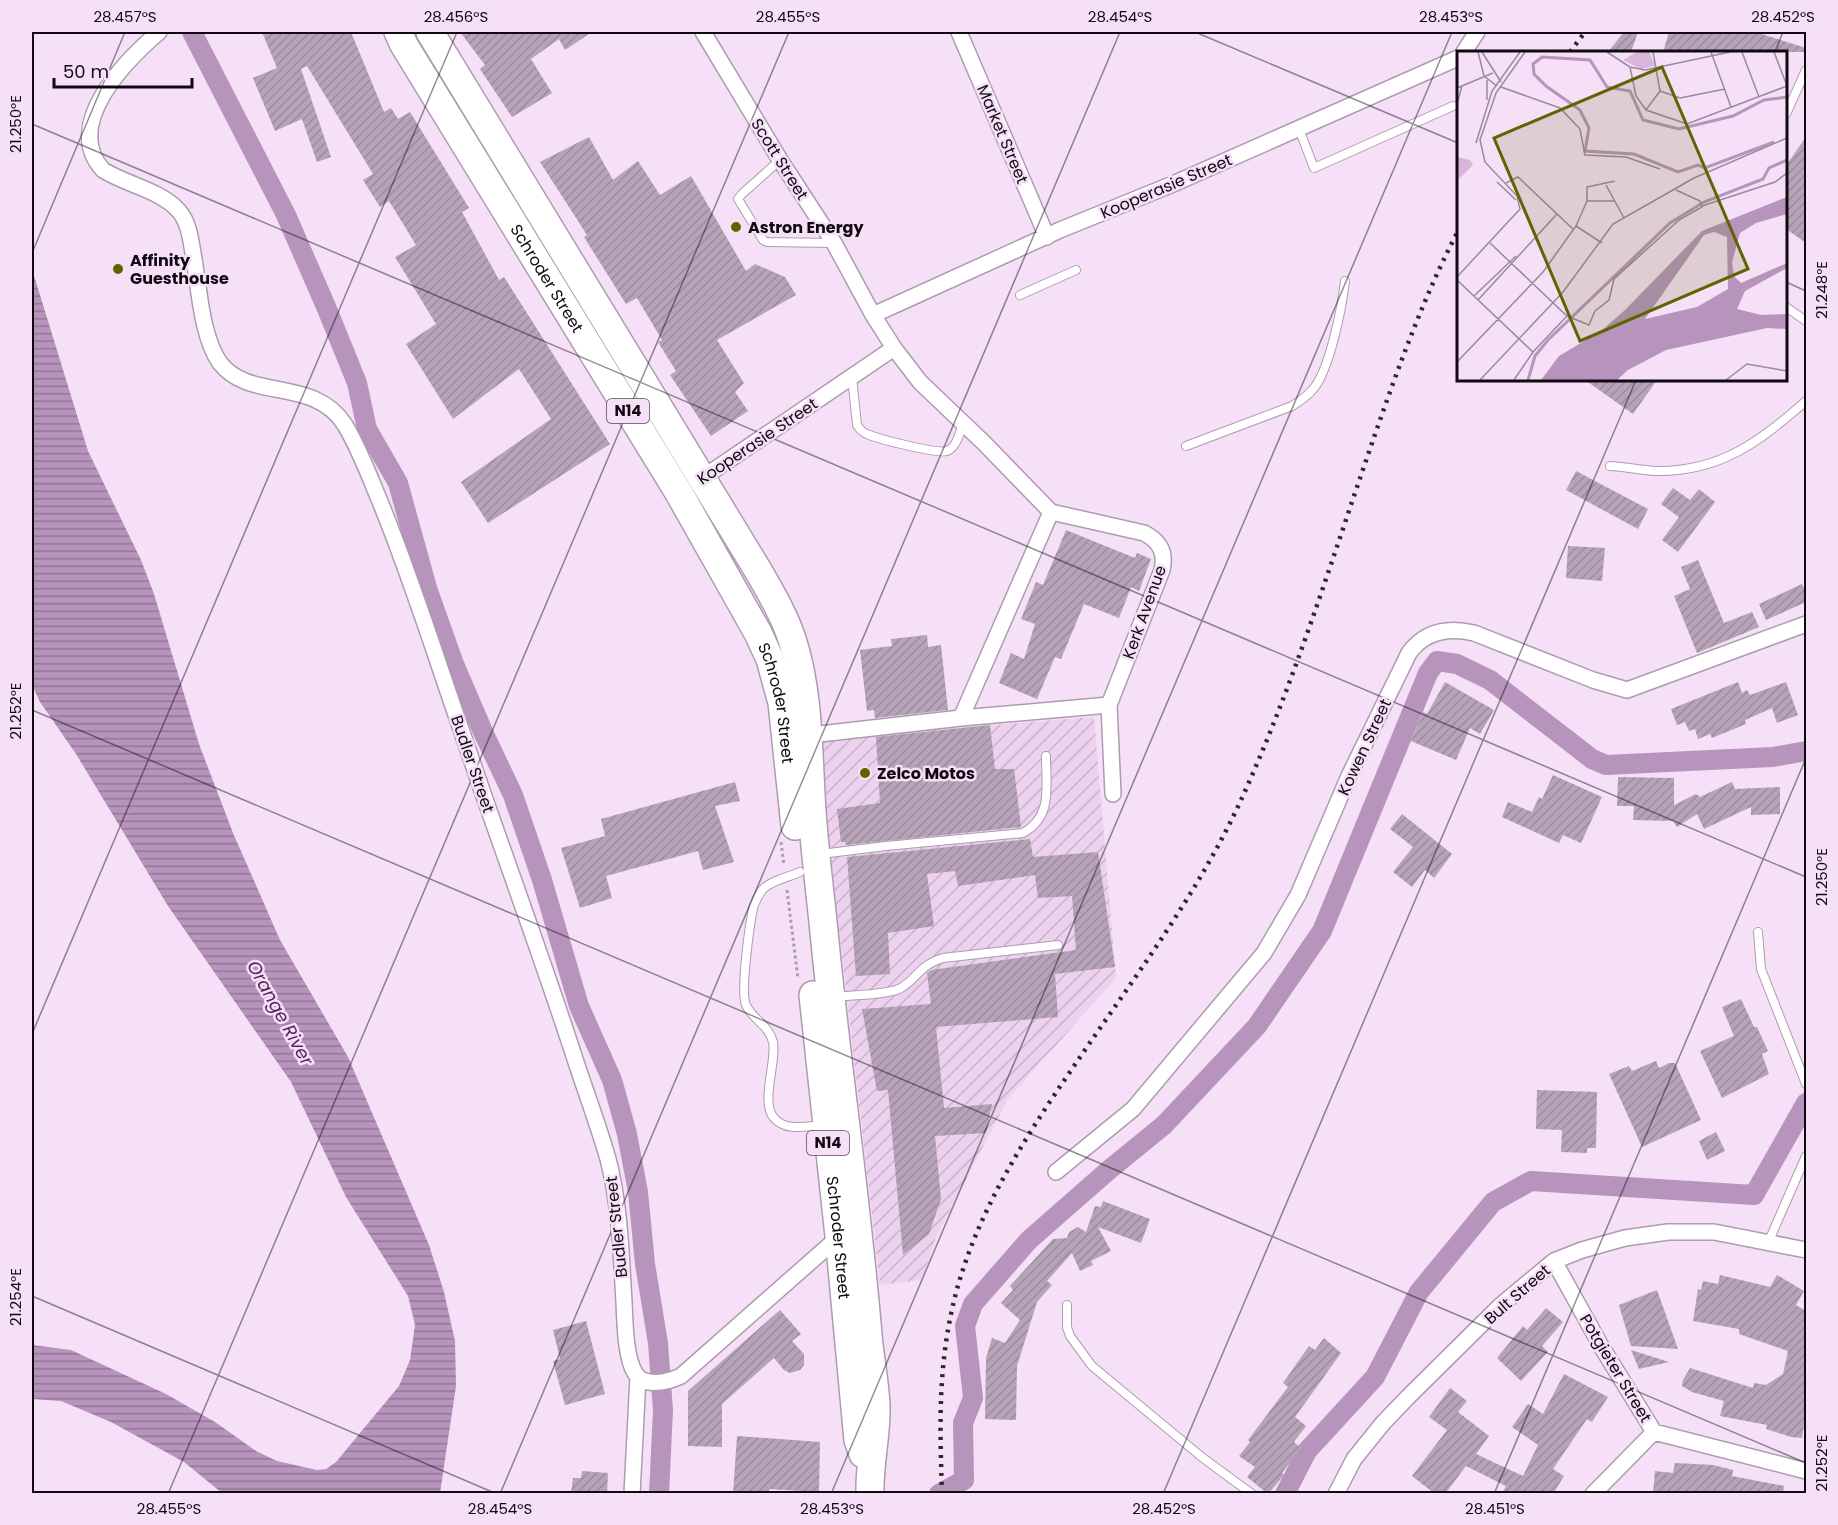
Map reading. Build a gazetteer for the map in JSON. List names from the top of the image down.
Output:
{
  "streets": {
    "highway": ["Schroder Street", "N14"],
    "street": [
      "Market Street",
      "Scott Street",
      "Kooperasie Street",
      "Kerk Avenue",
      "Kowen Street",
      "Budler Street",
      "Bult Street",
      "Potgieter Street"
    ]
  },
  "crossings": [
    ["Market Street", "Kooperasie Street"],
    ["Scott Street", "Kooperasie Street"],
    ["Kooperasie Street", "Schroder Street"],
    ["Bult Street", "Potgieter Street"]
  ],
  "water": ["Orange River"],
  "places": ["Astron Energy", "Affinity Guesthouse", "Zelco Motos"],
  "scale_bar": "50 m",
  "coordinates": [
    "28.457°S",
    "28.456°S",
    "28.455°S",
    "28.454°S",
    "28.453°S",
    "28.452°S",
    "21.250°E",
    "21.248°E",
    "21.252°E",
    "21.254°E",
    "28.451°S"
  ]
}
